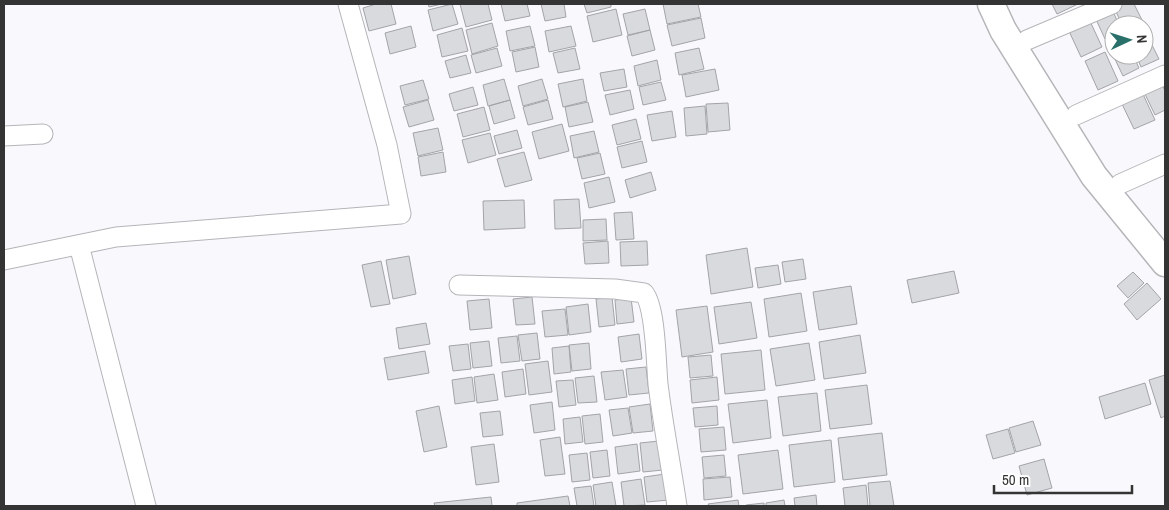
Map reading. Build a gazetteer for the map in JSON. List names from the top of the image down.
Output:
{
  "scale_bar": "50 m",
  "north": "right"
}
